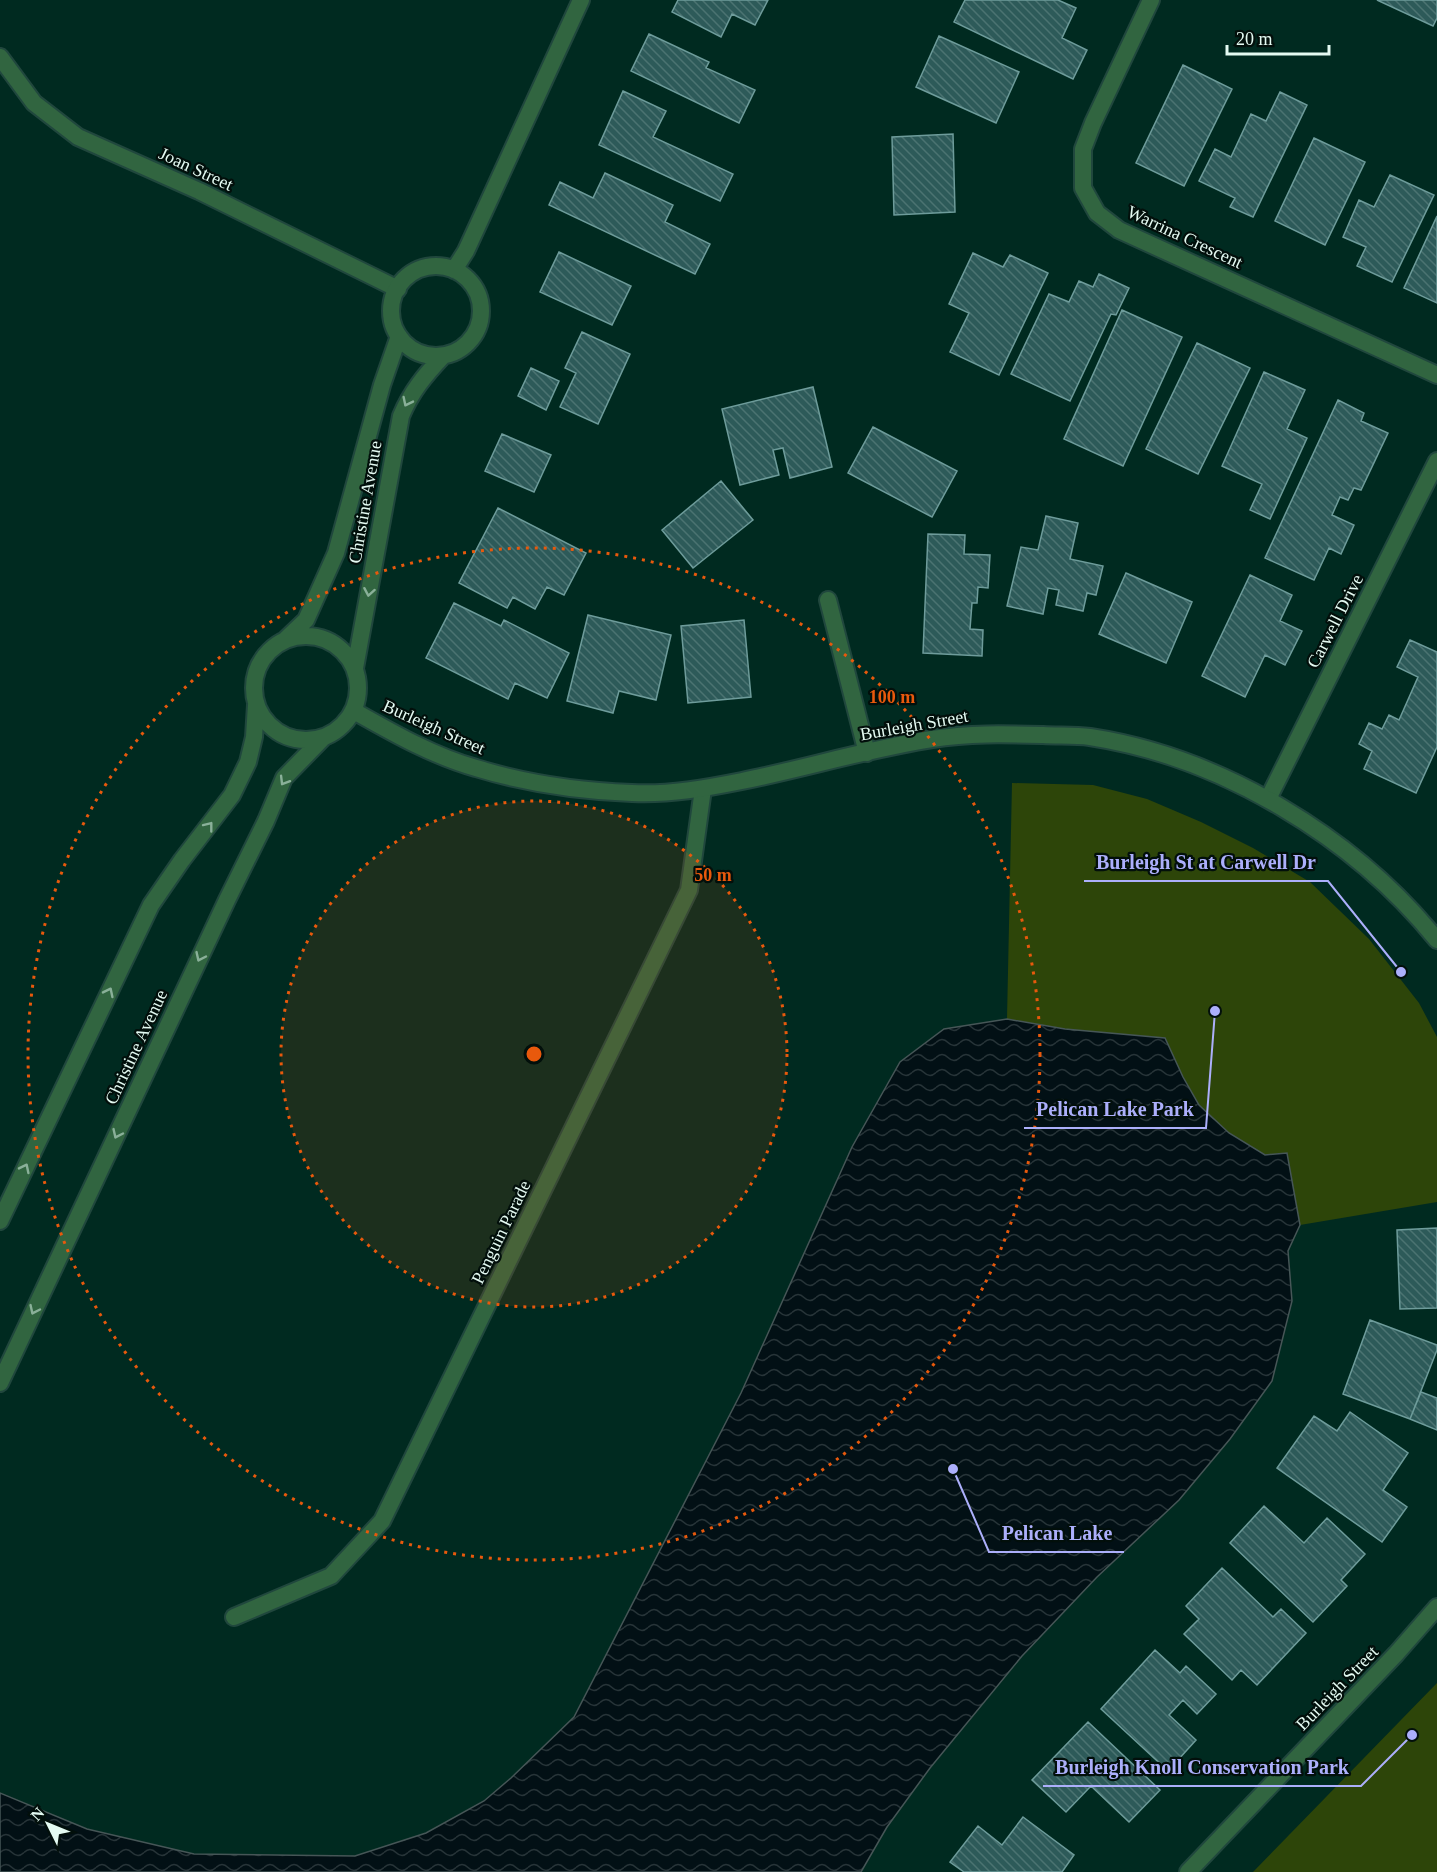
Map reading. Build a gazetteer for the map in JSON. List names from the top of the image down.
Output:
{
  "streets": {
    "street": [
      "Joan Street",
      "Warrina Crescent",
      "Christine Avenue",
      "Carwell Drive",
      "Burleigh Street",
      "Penguin Parade"
    ]
  },
  "crossings": [
    ["Joan Street", "Christine Avenue"],
    ["Christine Avenue", "Burleigh Street"],
    ["Carwell Drive", "Burleigh Street"],
    ["Burleigh Street", "Penguin Parade"]
  ],
  "places": [
    "Burleigh St at Carwell Dr",
    "Pelican Lake Park",
    "Pelican Lake",
    "Burleigh Knoll Conservation Park"
  ],
  "scale_bar": "20 m",
  "north": "top left",
  "rings": ["100 m", "50 m"]
}
